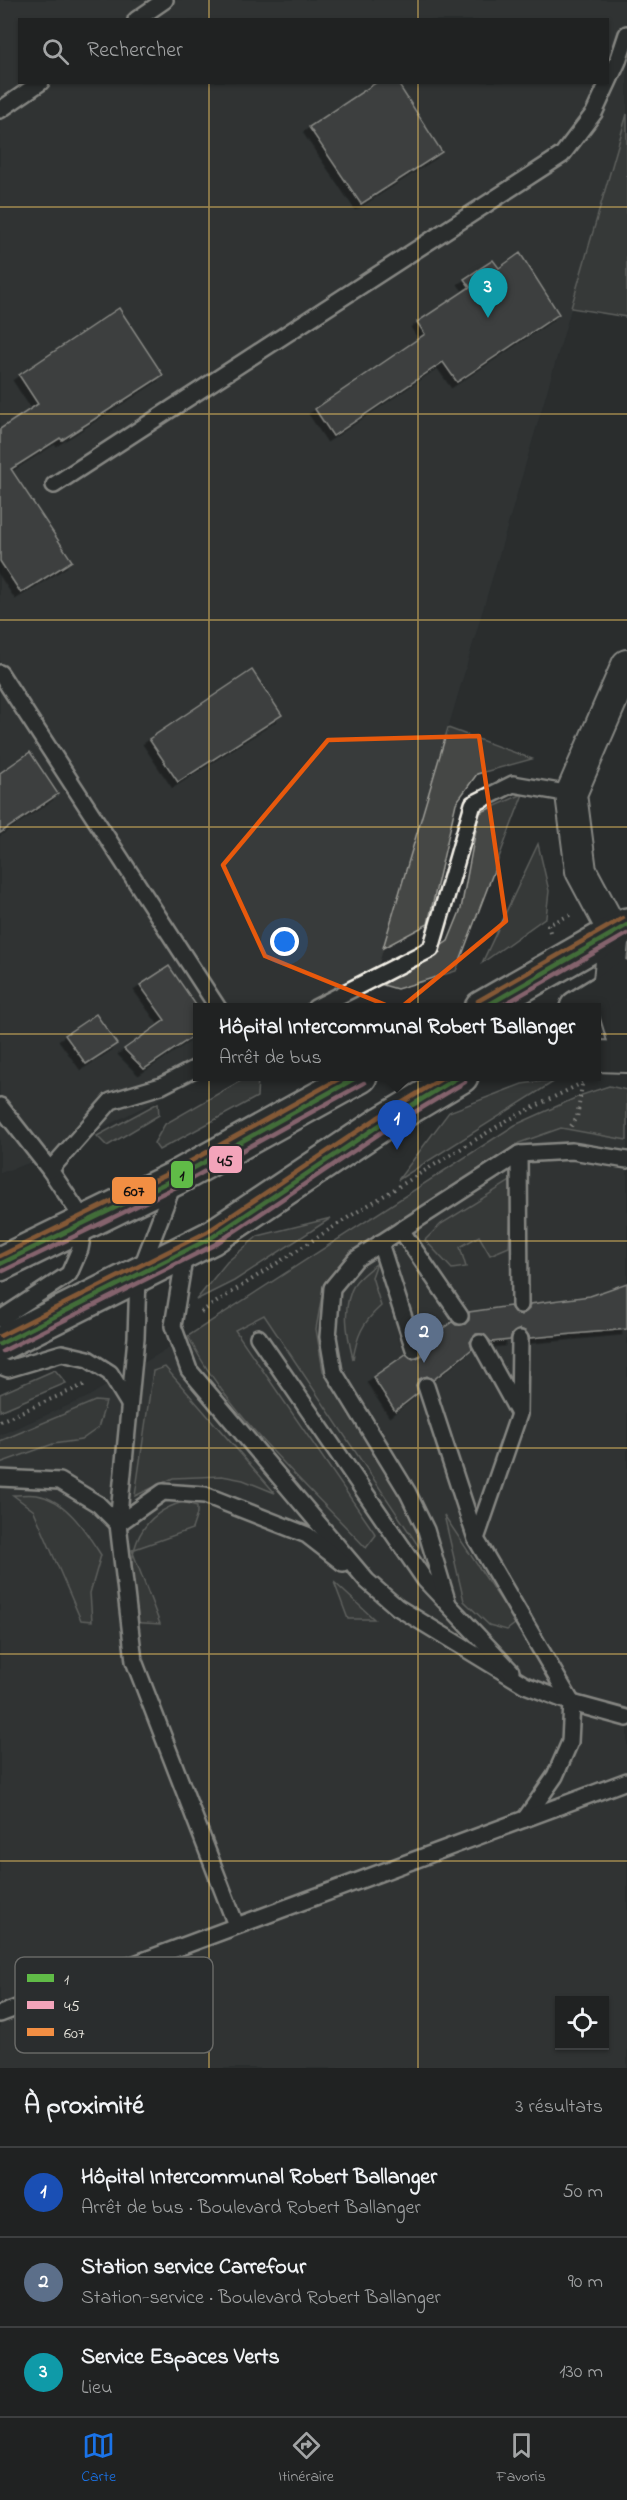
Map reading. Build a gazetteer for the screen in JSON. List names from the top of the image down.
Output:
{
  "lines": ["transit line 607", "transit line 1", "transit line 45"],
  "legend": ["1", "45", "607"],
  "page": {
    "search": "Rechercher",
    "pins": ["3", "1", "2"],
    "popup": ["Hôpital Intercommunal Robert Ballanger", "Arrêt de bus"],
    "heading": ["À proximité", "3 résultats"],
    "list": [
      {
        "mark": "1",
        "name": "Hôpital Intercommunal Robert Ballanger",
        "note": "Arrêt de bus · Boulevard Robert Ballanger",
        "value": "50 m"
      },
      {
        "mark": "2",
        "name": "Station service Carrefour",
        "note": "Station-service · Boulevard Robert Ballanger",
        "value": "90 m"
      },
      {
        "mark": "3",
        "name": "Service Espaces Verts",
        "note": "Lieu",
        "value": "130 m"
      }
    ],
    "nav": ["Carte", "Itinéraire", "Favoris"]
  }
}
